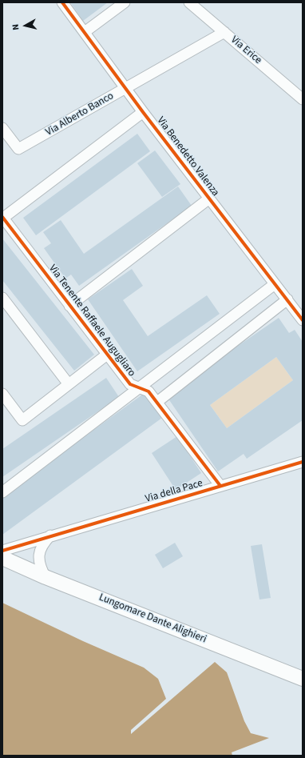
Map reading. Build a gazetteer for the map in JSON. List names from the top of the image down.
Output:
{
  "streets": {
    "main road": ["Lungomare Dante Alighieri"],
    "street": [
      "Via Erice",
      "Via Alberto Banco",
      "Via Benedetto Valenza",
      "Via Tenente Raffaele Augugliaro",
      "Via della Pace"
    ]
  },
  "crossings": [
    ["Via Erice", "Via Alberto Banco"],
    ["Via Alberto Banco", "Via Benedetto Valenza"],
    ["Via Tenente Raffaele Augugliaro", "Via della Pace"]
  ],
  "north": "left"
}
